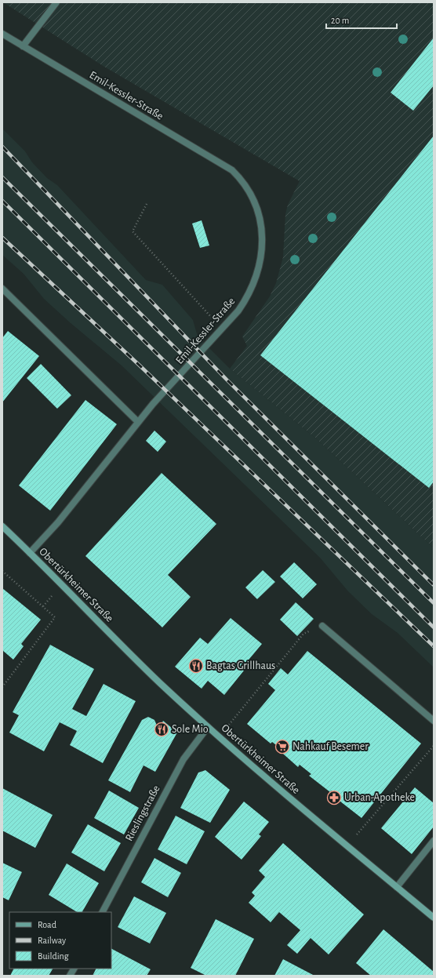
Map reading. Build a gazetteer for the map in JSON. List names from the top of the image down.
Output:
{
  "streets": {
    "main road": ["Obertürkheimer Straße"],
    "street": ["Emil-Kessler-Straße", "Rieslingstraße"]
  },
  "crossings": [
    ["Emil-Kessler-Straße", "Obertürkheimer Straße"],
    ["Obertürkheimer Straße", "Rieslingstraße"]
  ],
  "places": {
    "restaurant": ["Bagtas Grillhaus", "Sole Mio"],
    "supermarket": ["Nahkauf Besemer"],
    "pharmacy": ["Urban-Apotheke"]
  },
  "legend": ["Road", "Railway", "Building"],
  "scale_bar": "20 m"
}
